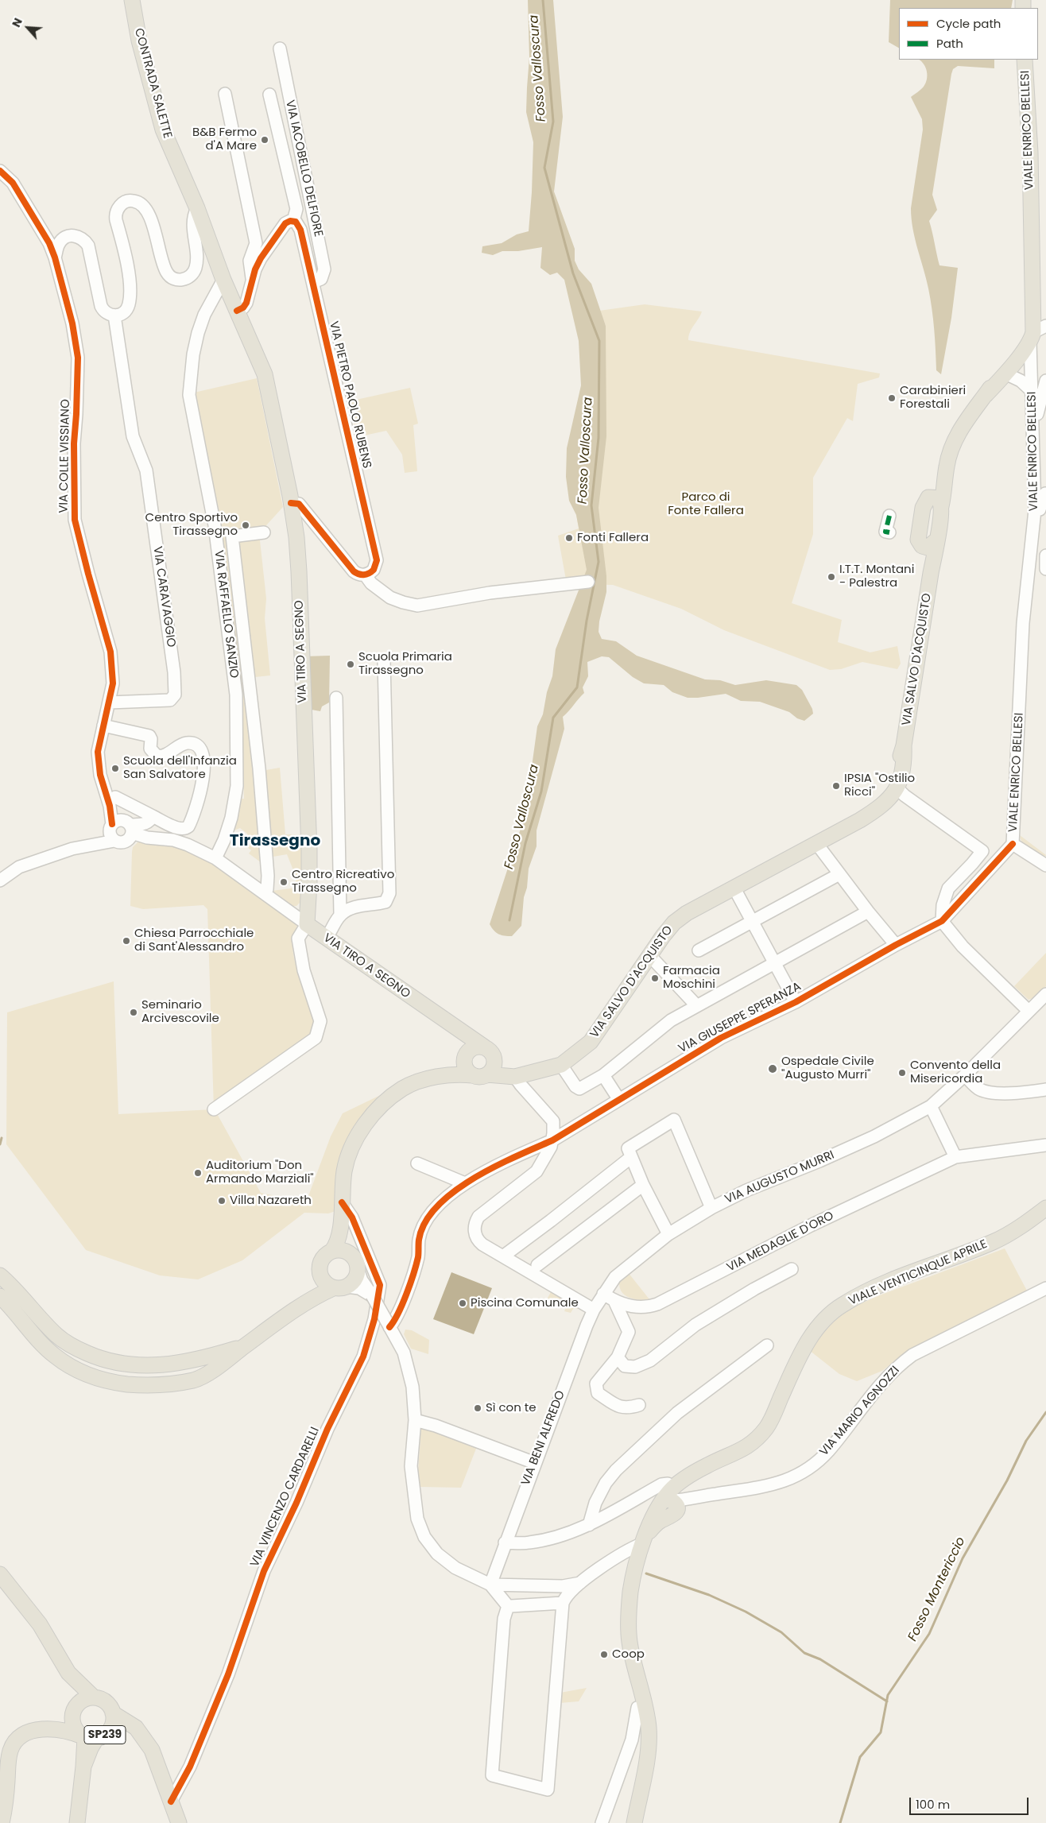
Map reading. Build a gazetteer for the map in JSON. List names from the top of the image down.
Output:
{
  "streets": {
    "main road": [
      "CONTRADA SALETTE",
      "VIALE ENRICO BELLESI",
      "VIA TIRO A SEGNO",
      "VIA SALVO D'ACQUISTO",
      "VIALE VENTICINQUE APRILE",
      "SP239"
    ],
    "street": [
      "VIA IACOBELLO DELFIORE",
      "VIA PIETRO PAOLO RUBENS",
      "VIA COLLE VISSIANO",
      "VIA CARAVAGGIO",
      "VIA RAFFAELLO SANZIO",
      "VIA GIUSEPPE SPERANZA",
      "VIA AUGUSTO MURRI",
      "VIA MEDAGLIE D'ORO",
      "VIA MARIO AGNOZZI",
      "VIA BENI ALFREDO",
      "VIA VINCENZO CARDARELLI"
    ]
  },
  "crossings": [
    ["CONTRADA SALETTE", "VIA TIRO A SEGNO"],
    ["VIALE ENRICO BELLESI", "VIA SALVO D'ACQUISTO"],
    ["VIA IACOBELLO DELFIORE", "VIA PIETRO PAOLO RUBENS"],
    ["VIA COLLE VISSIANO", "VIA CARAVAGGIO"],
    ["VIA RAFFAELLO SANZIO", "VIA TIRO A SEGNO"],
    ["VIA GIUSEPPE SPERANZA", "VIA VINCENZO CARDARELLI"],
    ["VIA AUGUSTO MURRI", "VIA MEDAGLIE D'ORO"],
    ["VIA AUGUSTO MURRI", "VIA BENI ALFREDO"],
    ["VIA MEDAGLIE D'ORO", "VIA BENI ALFREDO"],
    ["VIALE VENTICINQUE APRILE", "VIA MARIO AGNOZZI"],
    ["VIA MARIO AGNOZZI", "VIA BENI ALFREDO"],
    ["VIA VINCENZO CARDARELLI", "SP239"]
  ],
  "districts": ["Tirassegno"],
  "water": ["Fosso Valloscura", "Fosso Montericcio"],
  "parks": ["Parco di Fonte Fallera"],
  "places": [
    "B&B Fermo d'A Mare",
    "Carabinieri Forestali",
    "Centro Sportivo Tirassegno",
    "Fonti Fallera",
    "I.T.T. Montani - Palestra",
    "Scuola Primaria Tirassegno",
    "Scuola dell'Infanzia San Salvatore",
    "IPSIA \"Ostilio Ricci\"",
    "Centro Ricreativo Tirassegno",
    "Chiesa Parrocchiale di Sant'Alessandro",
    "Farmacia Moschini",
    "Seminario Arcivescovile",
    "Ospedale Civile \"Augusto Murri\"",
    "Convento della Misericordia",
    "Auditorium \"Don Armando Marziali\"",
    "Villa Nazareth",
    "Piscina Comunale",
    "Sì con te",
    "Coop"
  ],
  "legend": ["Cycle path", "Path"],
  "scale_bar": "100 m",
  "north": "top left"
}
